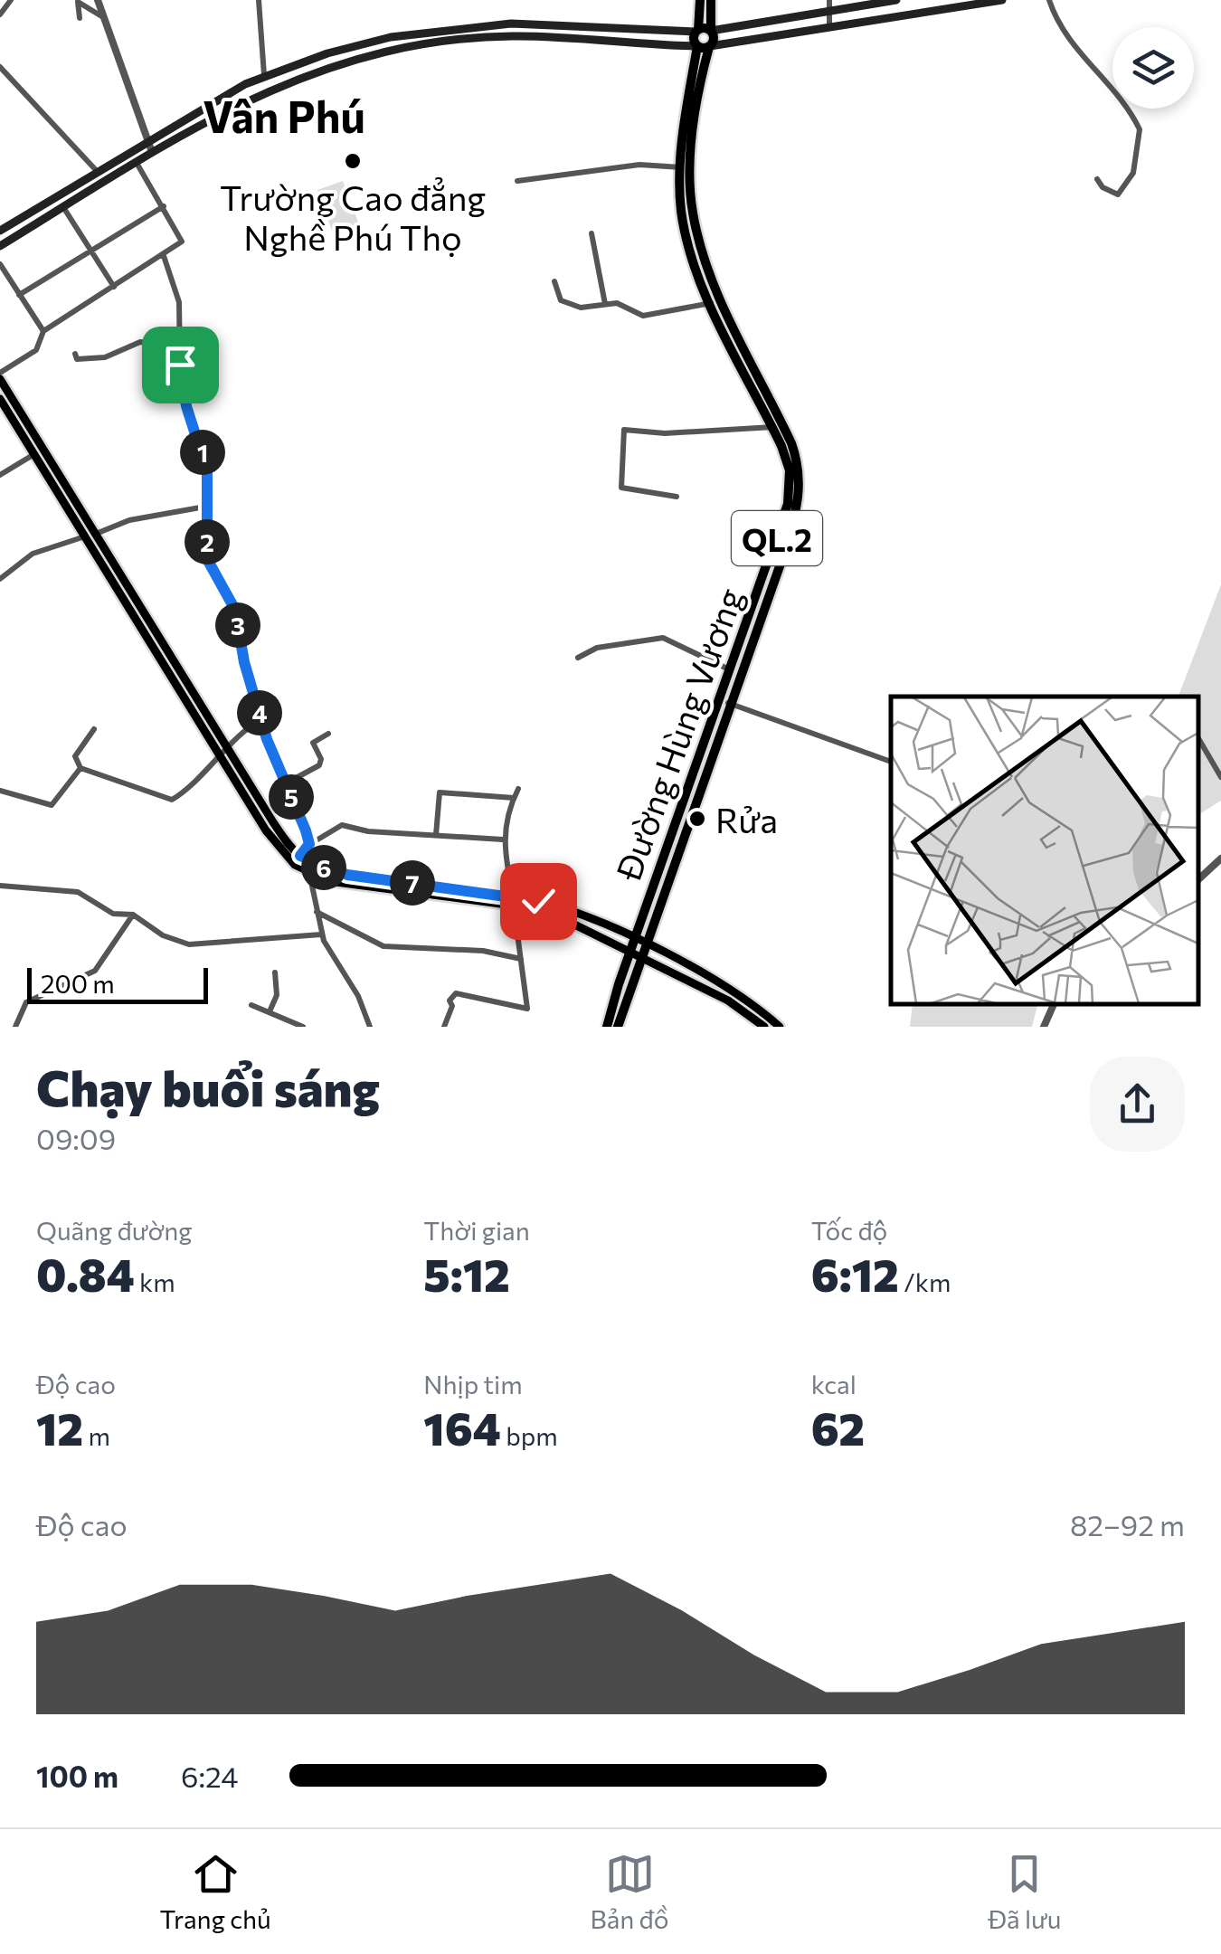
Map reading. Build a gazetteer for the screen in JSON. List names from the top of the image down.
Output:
{
  "streets": {
    "highway": ["QL.2", "Đường Hùng Vương"]
  },
  "crossings": [
    ["QL.2", "Đường Hùng Vương"]
  ],
  "districts": ["Vân Phú"],
  "places": ["Trường Cao đẳng Nghề Phú Thọ", "Rửa"],
  "scale_bar": "200 m",
  "page": {
    "pins": [
      "1",
      "2",
      "3",
      "4",
      "5",
      "6",
      "7"
    ],
    "scale": "200 m",
    "heading": ["Chạy buổi sáng", "09:09"],
    "stats": [
      ["Quãng đường", "0.84 km"],
      ["Thời gian", "5:12"],
      ["Tốc độ", "6:12 /km"],
      ["Độ cao", "12 m"],
      ["Nhịp tim", "164 bpm"],
      ["kcal", "62"]
    ],
    "chart": ["Độ cao", "82–92 m"],
    "list": [
      {
        "name": "100 m",
        "note": "6:24"
      }
    ],
    "tabs": ["Trang chủ", "Bản đồ", "Đã lưu"]
  }
}
